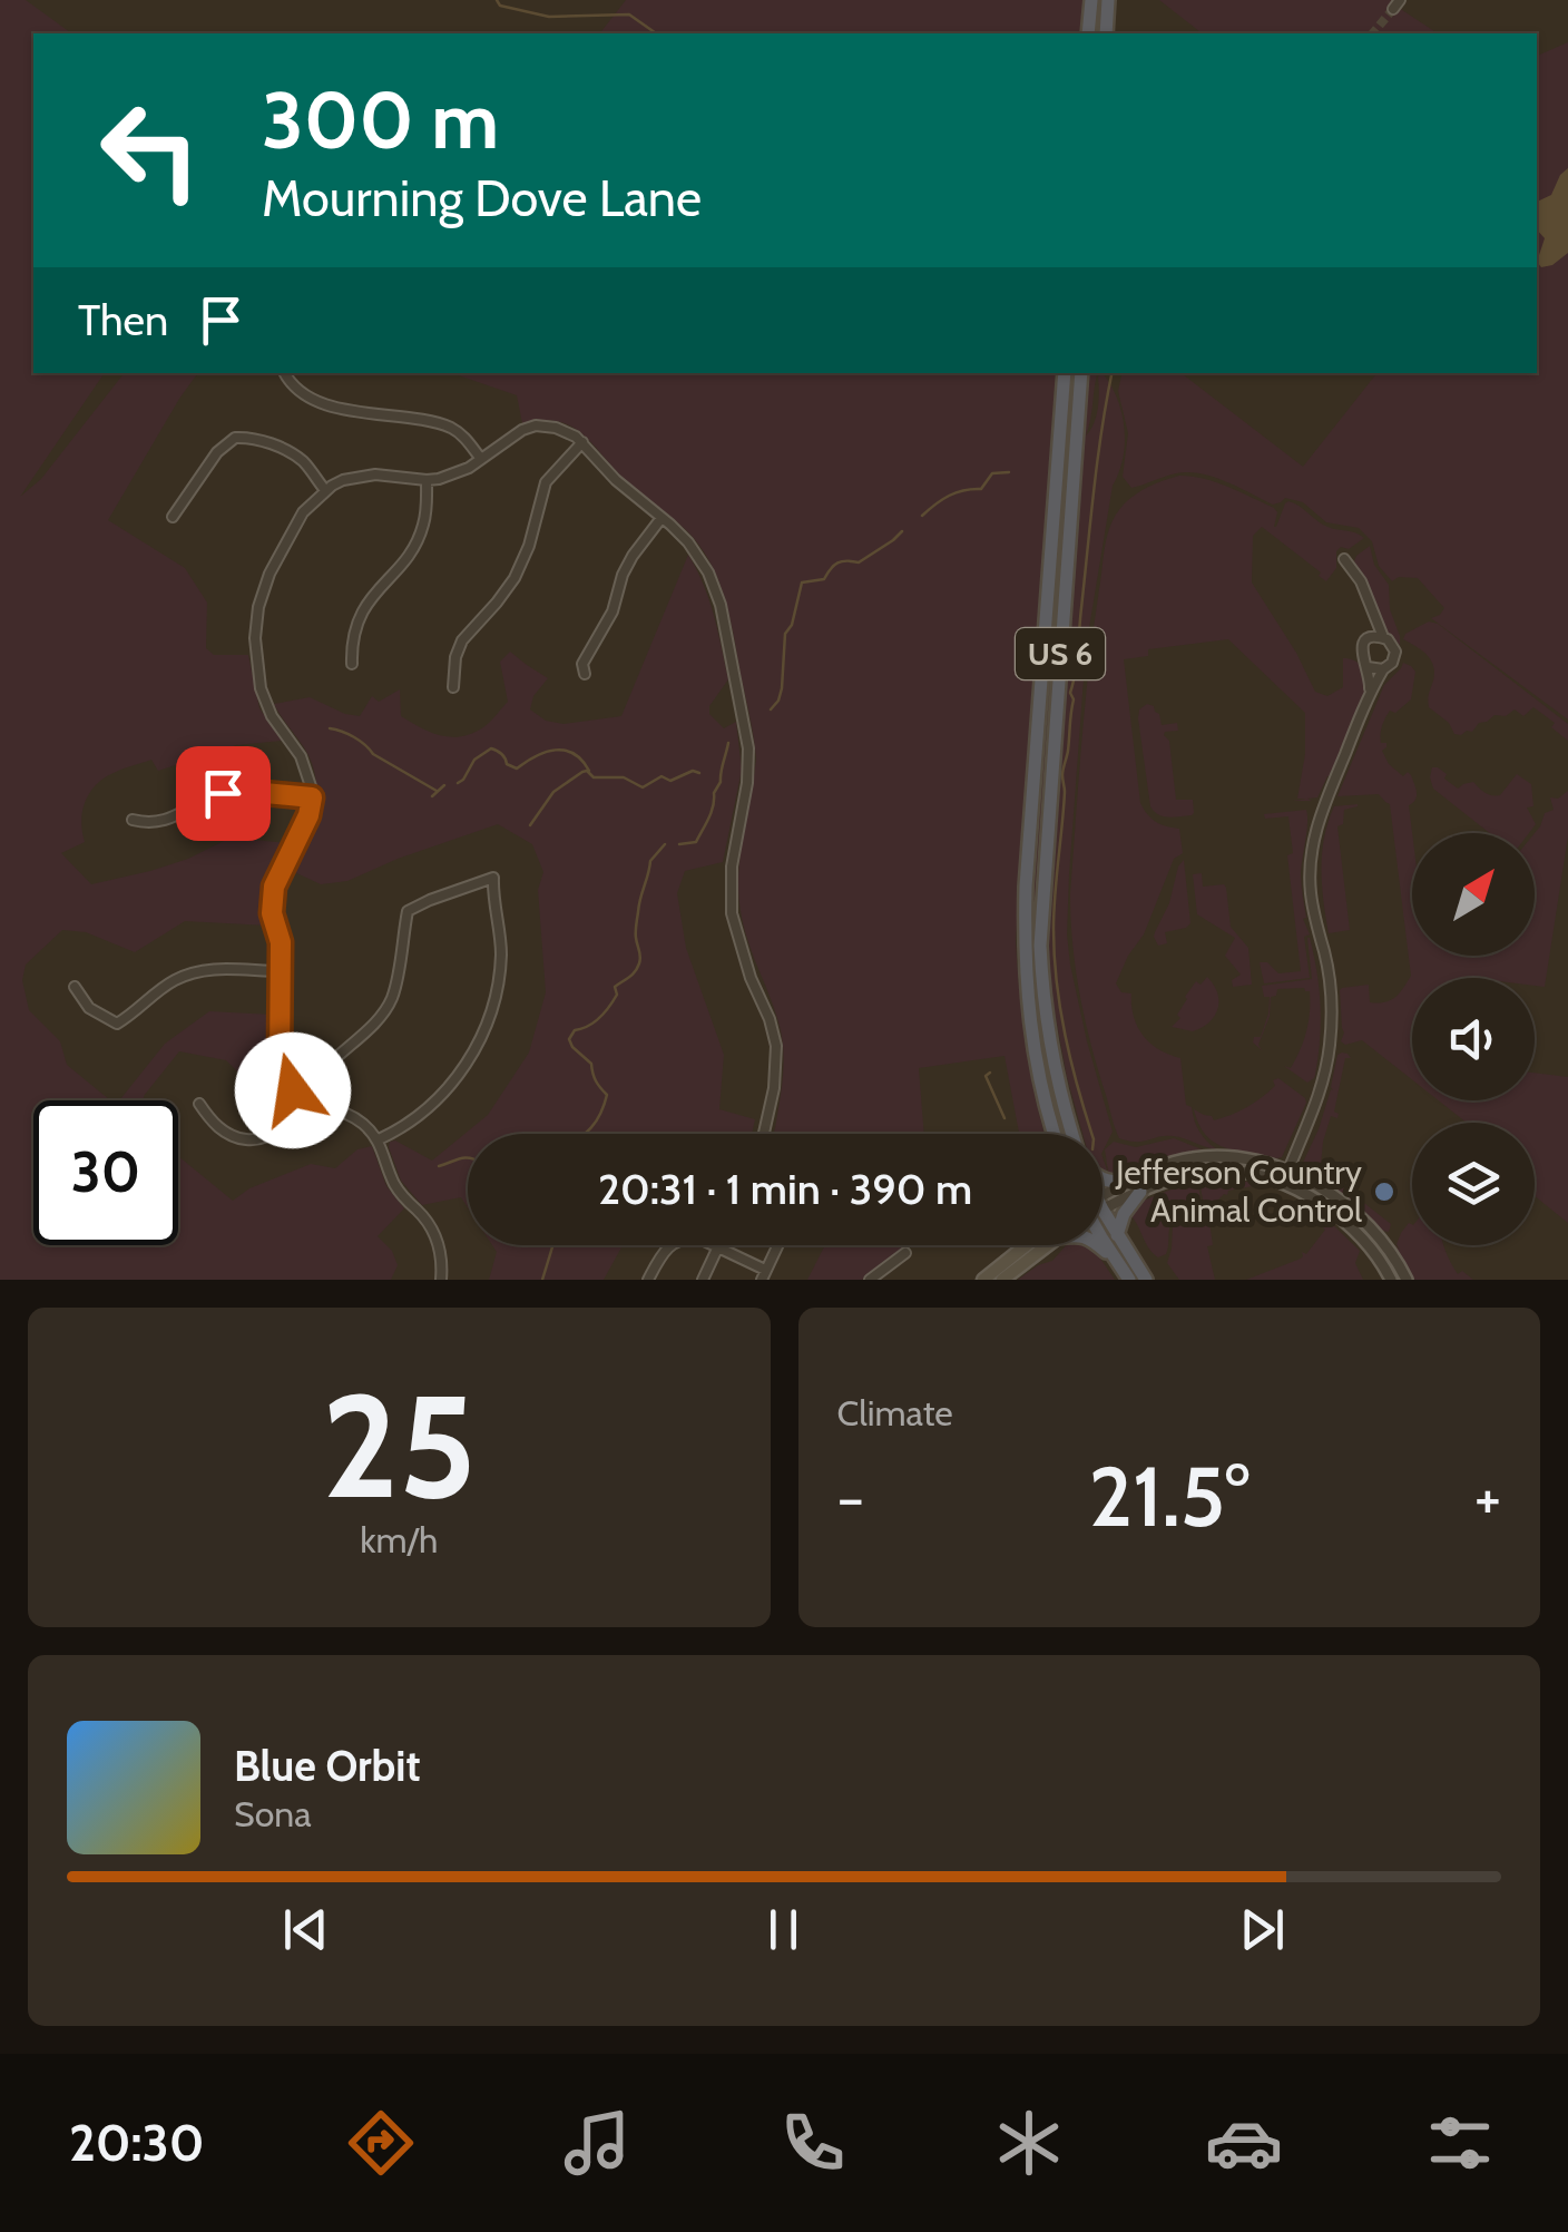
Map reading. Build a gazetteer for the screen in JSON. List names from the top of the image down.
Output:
{
  "streets": {
    "highway": ["US 6"]
  },
  "places": ["Jefferson Country Animal Control"],
  "north": "top right",
  "page": {
    "turn": ["300 m", "Mourning Dove Lane"],
    "then": "Then",
    "limit": "30",
    "trip": "20:31 · 1 min · 390 m",
    "tile": [
      ["25", "km/h"],
      "Climate"
    ],
    "heat": ["−", "21.5°", "+"],
    "song": ["Blue Orbit", "Sona"],
    "tabs": "20:30"
  }
}
